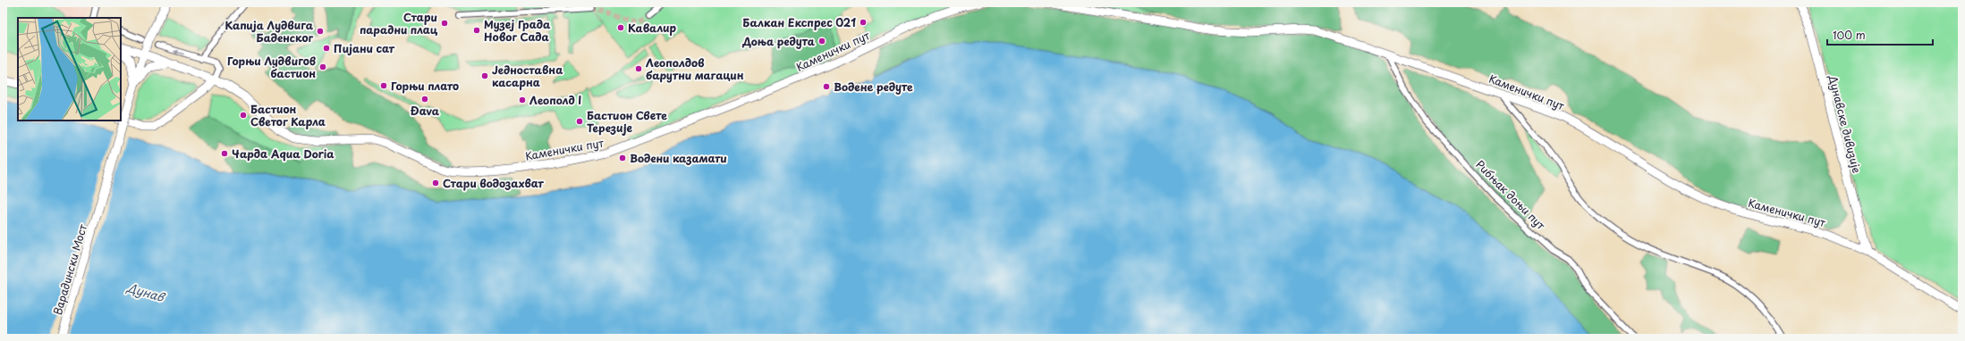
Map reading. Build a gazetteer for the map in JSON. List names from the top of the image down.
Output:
{
  "streets": {
    "main road": ["Каменички пут", "Дунавске дивизије", "Варадински Мост"],
    "street": ["Рибњак доњи пут"]
  },
  "crossings": [
    ["Каменички пут", "Дунавске дивизије"],
    ["Каменички пут", "Рибњак доњи пут"],
    ["Каменички пут", "Варадински Мост"]
  ],
  "water": ["Дунав"],
  "places": [
    "Балкан Експрес 021",
    "Стари парадни плац",
    "Кавалир",
    "Музеј Града Новог Сада",
    "Капија Лудвига Баденског",
    "Доња редута",
    "Пијани сат",
    "Горњи Лудвигов бастион",
    "Леополдов барутни магацин",
    "Једноставна касарна",
    "Горњи плато",
    "Водене редуте",
    "Đava",
    "Леополд I",
    "Бастион Светог Карла",
    "Бастион Свете Терезије",
    "Чарда Aqua Doria",
    "Водени казамати",
    "Стари водозахват"
  ],
  "scale_bar": "100 m"
}
